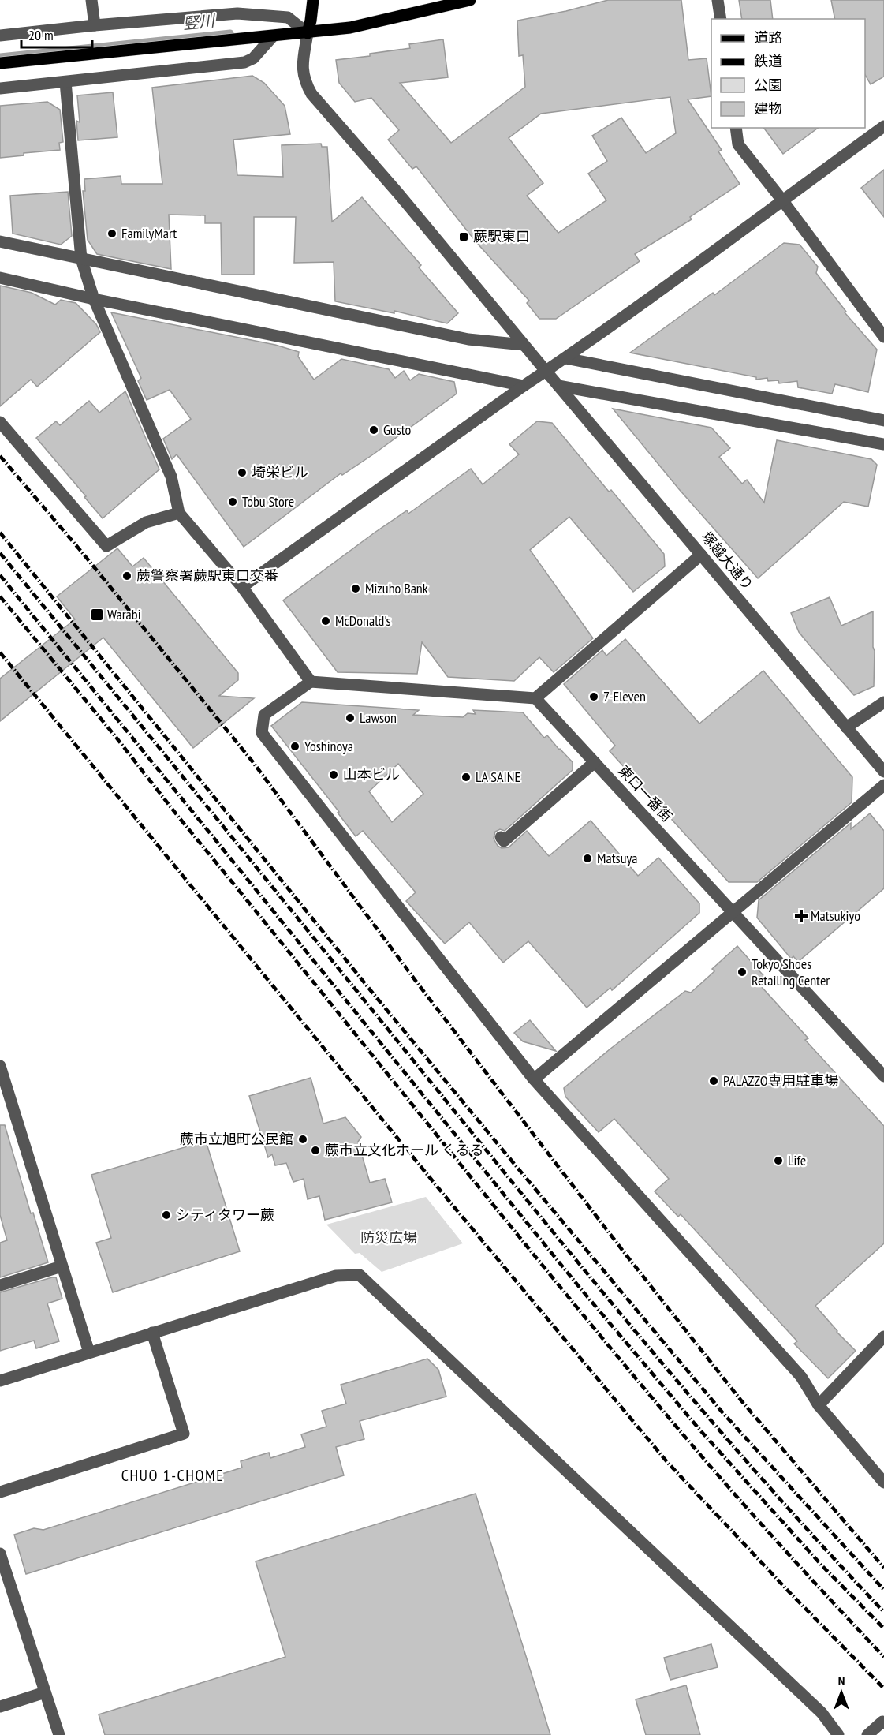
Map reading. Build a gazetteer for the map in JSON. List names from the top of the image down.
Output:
{
  "streets": {
    "street": ["塚越大通り", "東口一番街"]
  },
  "districts": ["CHUO 1-CHOME"],
  "water": ["竪川"],
  "parks": ["防災広場"],
  "places": {
    "other": [
      "FamilyMart",
      "Gusto",
      "埼栄ビル",
      "Tobu Store",
      "蕨警察署蕨駅東口交番",
      "Mizuho Bank",
      "McDonald's",
      "7-Eleven",
      "Lawson",
      "Yoshinoya",
      "山本ビル",
      "LA SAINE",
      "Matsuya",
      "Tokyo Shoes Retailing Center",
      "PALAZZO専用駐車場",
      "蕨市立旭町公民館",
      "蕨市立文化ホール くるる",
      "Life",
      "シティタワー蕨"
    ],
    "transit": ["蕨駅東口", "Warabi"],
    "health": ["Matsukiyo"]
  },
  "legend": [
    "道路",
    "鉄道",
    "公園",
    "建物"
  ],
  "scale_bar": "20 m",
  "north": "top"
}
